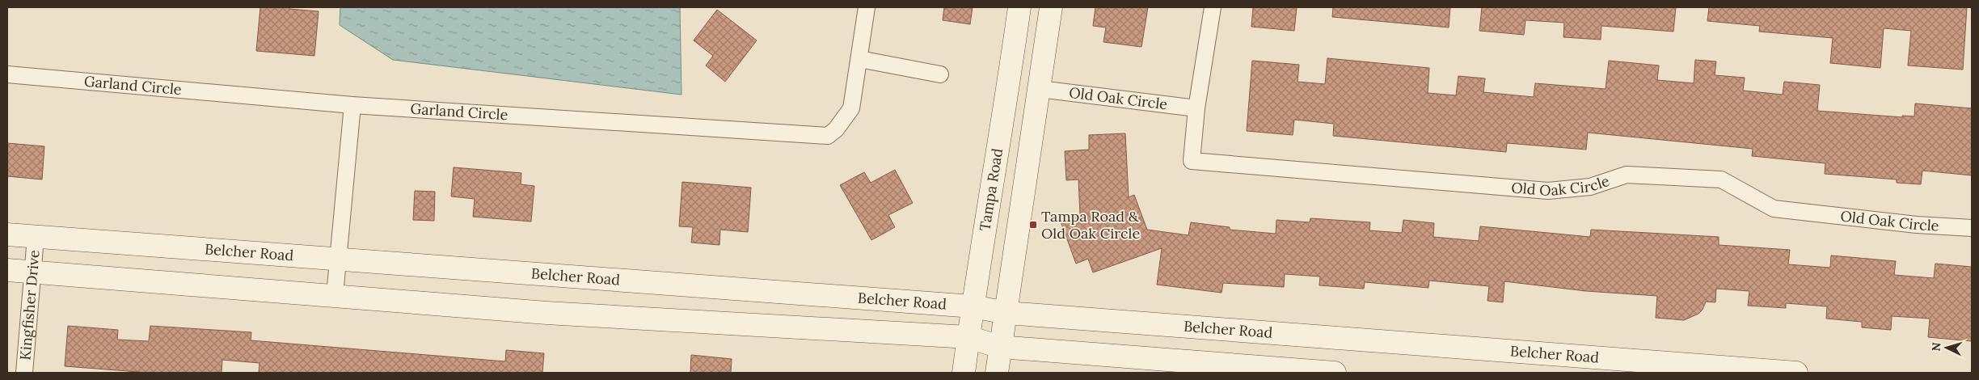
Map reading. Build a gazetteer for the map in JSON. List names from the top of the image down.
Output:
{
  "streets": {
    "main road": ["Tampa Road", "Belcher Road"],
    "street": ["Garland Circle", "Old Oak Circle", "Kingfisher Drive"]
  },
  "crossings": [
    ["Tampa Road", "Belcher Road"],
    ["Belcher Road", "Kingfisher Drive"]
  ],
  "places": {
    "transit": ["Tampa Road & Old Oak Circle"]
  },
  "north": "left"
}
